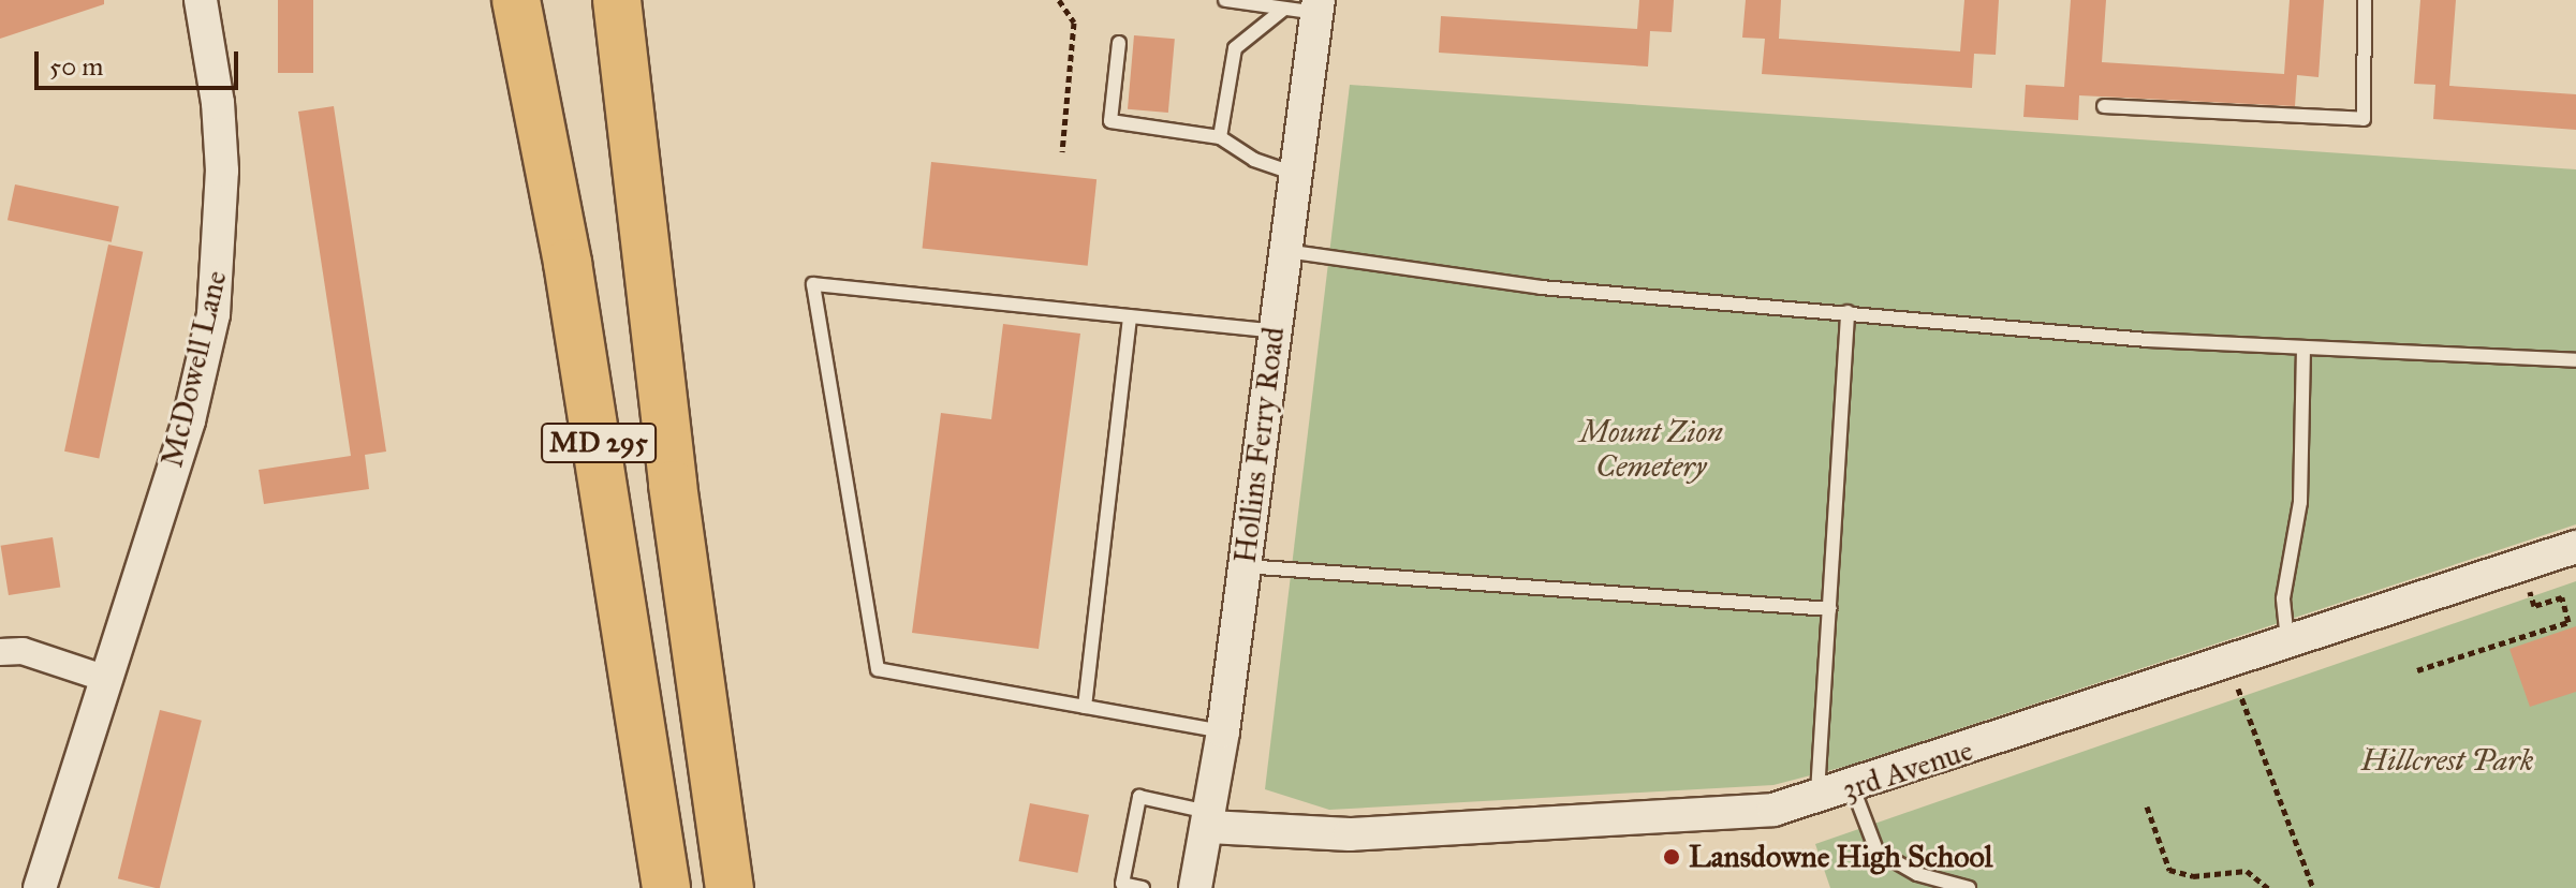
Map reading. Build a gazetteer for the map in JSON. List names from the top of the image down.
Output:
{
  "streets": {
    "highway": ["MD 295"],
    "street": ["McDowell Lane", "Hollins Ferry Road", "3rd Avenue"]
  },
  "crossings": [
    ["Hollins Ferry Road", "3rd Avenue"]
  ],
  "parks": ["Mount Zion Cemetery", "Hillcrest Park"],
  "places": ["Lansdowne High School"],
  "scale_bar": "50 m"
}
